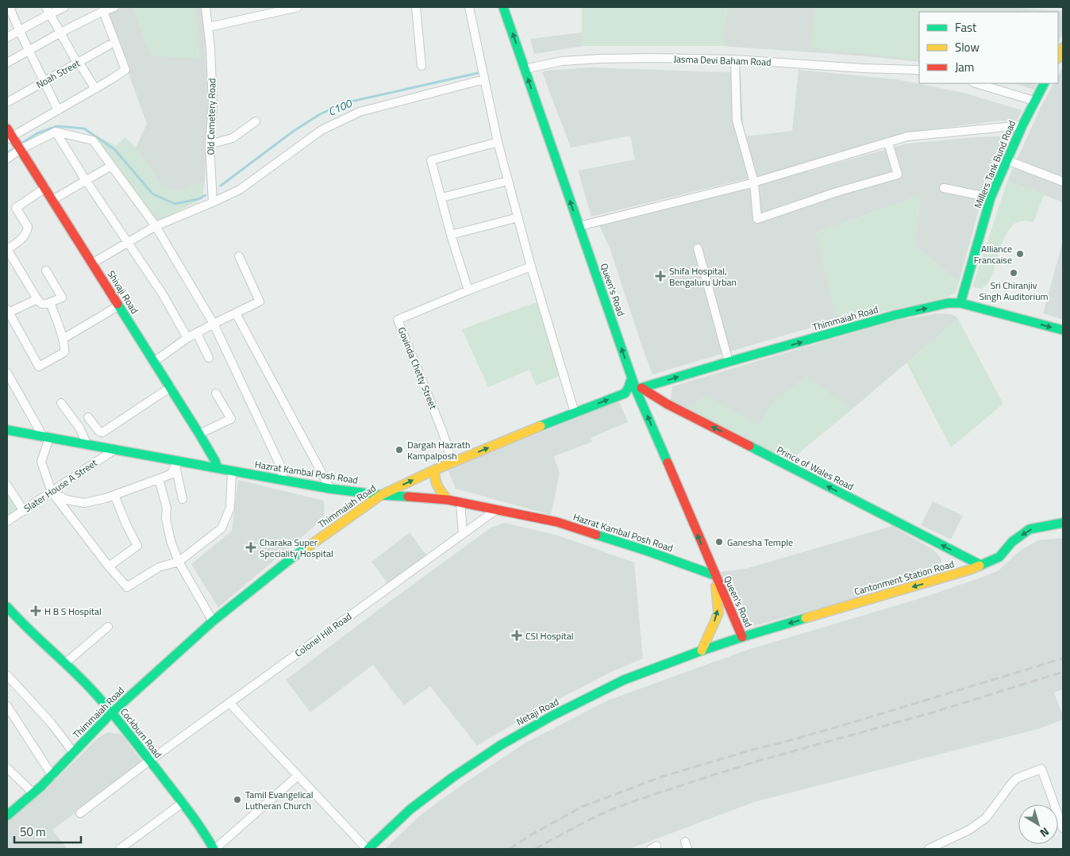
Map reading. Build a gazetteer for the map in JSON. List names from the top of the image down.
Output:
{
  "streets": {
    "street": [
      "Jasma Devi Baham Road",
      "Noah Street",
      "Old Cemetery Road",
      "Millers Tank Bund Road",
      "Queen's Road",
      "Shivaji Road",
      "Thimmaiah Road",
      "Govinda Chetty Street",
      "Prince of Wales Road",
      "Hazrat Kambal Posh Road",
      "Slater House A Street",
      "Cantonment Station Road",
      "Colonel Hill Road",
      "Netaji Road",
      "Cockburn Road"
    ]
  },
  "crossings": [
    ["Jasma Devi Baham Road", "Queen's Road"],
    ["Millers Tank Bund Road", "Thimmaiah Road"],
    ["Queen's Road", "Thimmaiah Road"],
    ["Queen's Road", "Prince of Wales Road"],
    ["Queen's Road", "Hazrat Kambal Posh Road"],
    ["Queen's Road", "Cantonment Station Road"],
    ["Queen's Road", "Netaji Road"],
    ["Shivaji Road", "Hazrat Kambal Posh Road"],
    ["Thimmaiah Road", "Govinda Chetty Street"],
    ["Thimmaiah Road", "Prince of Wales Road"],
    ["Thimmaiah Road", "Hazrat Kambal Posh Road"],
    ["Thimmaiah Road", "Cockburn Road"],
    ["Prince of Wales Road", "Cantonment Station Road"],
    ["Hazrat Kambal Posh Road", "Slater House A Street"],
    ["Hazrat Kambal Posh Road", "Colonel Hill Road"],
    ["Cantonment Station Road", "Netaji Road"],
    ["Colonel Hill Road", "Cockburn Road"]
  ],
  "one_way": ["Thimmaiah Road", "Prince of Wales Road", "Cantonment Station Road"],
  "water": ["C100"],
  "places": {
    "other": [
      "Alliance Francaise",
      "Sri Chiranjiv Singh Auditorium",
      "Dargah Hazrath Kampalposh",
      "Ganesha Temple",
      "Tamil Evangelical Lutheran Church"
    ],
    "health": [
      "Shifa Hospital, Bengaluru Urban",
      "Charaka Super Speciality Hospital",
      "H B S Hospital",
      "CSI Hospital"
    ]
  },
  "legend": ["Fast", "Slow", "Jam"],
  "scale_bar": "50 m",
  "north": "bottom right"
}
